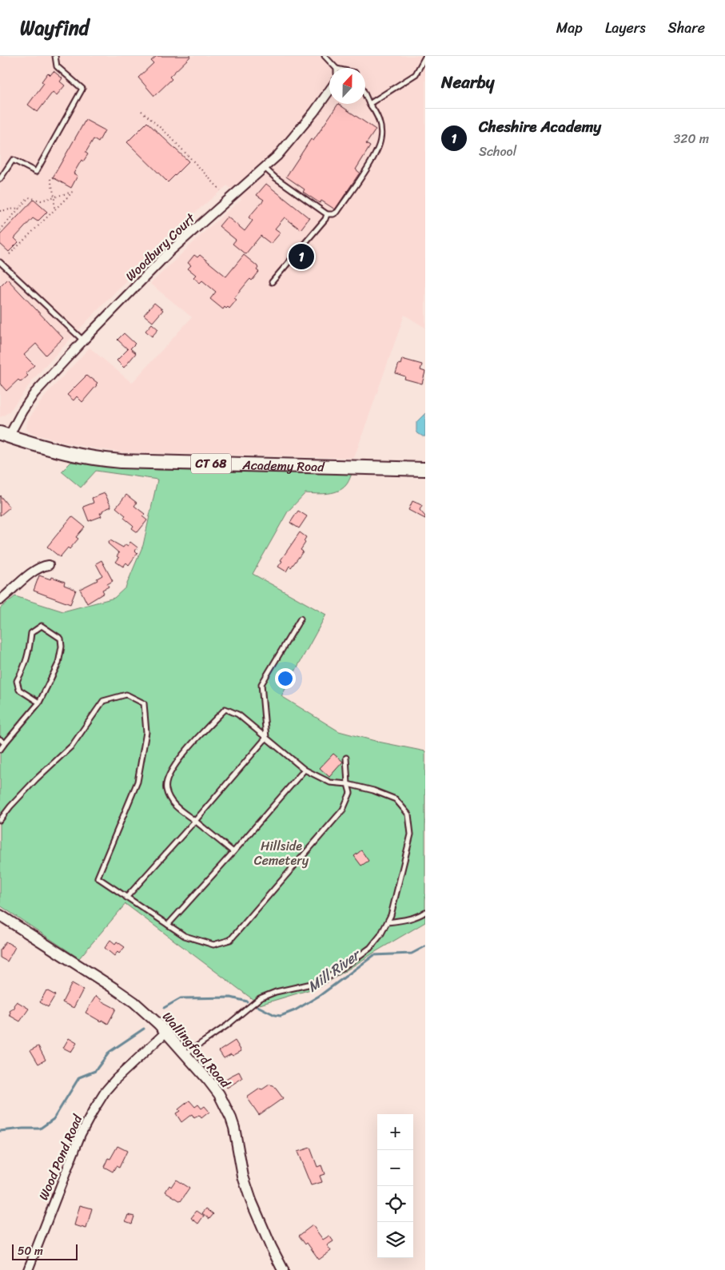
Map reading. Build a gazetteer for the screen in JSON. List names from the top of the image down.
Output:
{
  "streets": {
    "main road": ["CT 68", "Academy Road"],
    "street": ["Woodbury Court", "Wallingford Road", "Wood Pond Road"]
  },
  "crossings": [
    ["Woodbury Court", "Academy Road"],
    ["Wallingford Road", "Wood Pond Road"]
  ],
  "water": ["Mill River"],
  "parks": ["Hillside Cemetery"],
  "scale_bar": "50 m",
  "north": "top",
  "page": {
    "header": "Wayfind",
    "nav": ["Map", "Layers", "Share"],
    "heading": "Nearby",
    "list": [
      {
        "mark": "1",
        "name": "Cheshire Academy",
        "note": "School",
        "value": "320 m"
      }
    ],
    "pins": "1",
    "map_buttons": ["+", "−"],
    "scale": "50 m"
  }
}
